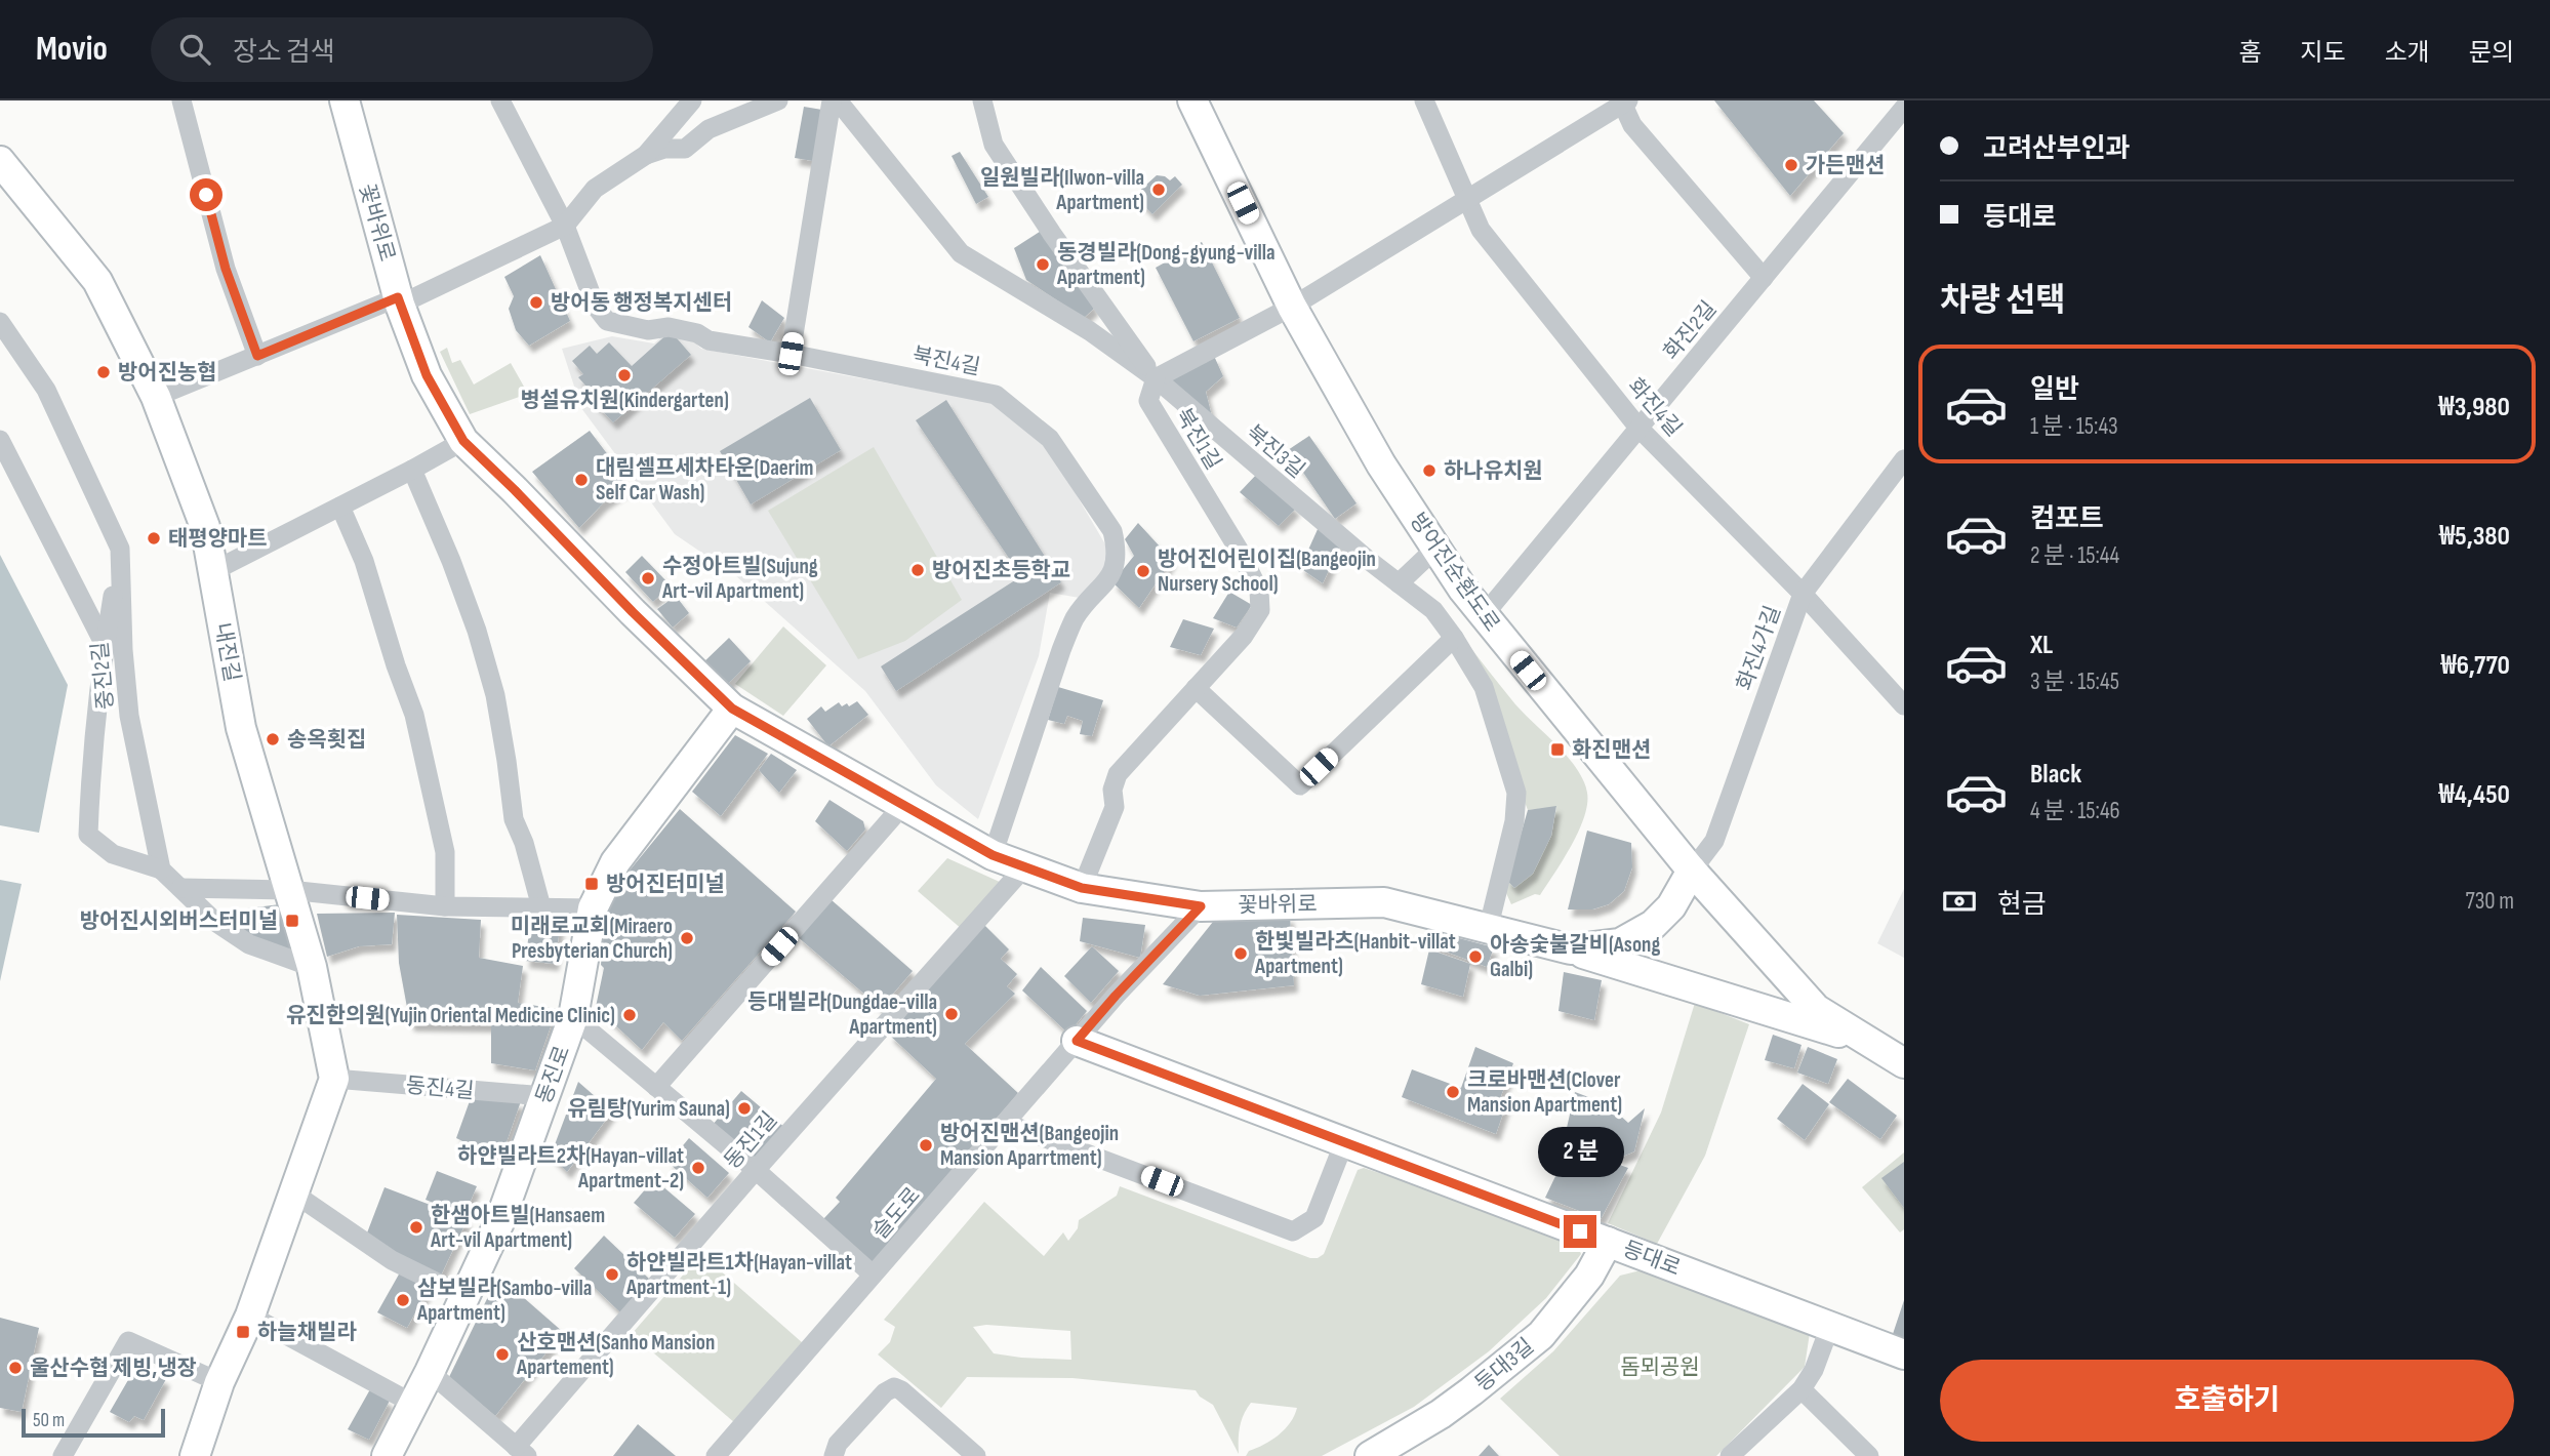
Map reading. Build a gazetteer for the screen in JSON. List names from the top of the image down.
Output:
{
  "streets": {
    "street": [
      "꽃바위로",
      "화진2길",
      "북진4길",
      "화진4길",
      "북진1길",
      "북진3길",
      "방어진순환도로",
      "화진4가길",
      "내진길",
      "중진2길",
      "동진로",
      "동진4길",
      "동진1길",
      "슬도로",
      "등대로",
      "등대3길"
    ]
  },
  "crossings": [
    ["꽃바위로", "북진4길"],
    ["꽃바위로", "북진1길"],
    ["꽃바위로", "북진3길"],
    ["꽃바위로", "방어진순환도로"],
    ["꽃바위로", "화진4가길"],
    ["꽃바위로", "동진로"],
    ["꽃바위로", "동진1길"],
    ["꽃바위로", "슬도로"],
    ["화진2길", "화진4길"],
    ["화진2길", "방어진순환도로"],
    ["화진4길", "화진4가길"],
    ["북진1길", "북진3길"],
    ["방어진순환도로", "화진4가길"],
    ["동진로", "동진4길"],
    ["슬도로", "등대로"],
    ["등대로", "등대3길"]
  ],
  "parks": ["돔뫼공원"],
  "places": {
    "other": [
      "가든맨션",
      "일원빌라(Ilwon-villa Apartment)",
      "동경빌라(Dong-gyung-villa Apartment)",
      "방어동 행정복지센터",
      "방어진농협",
      "병설유치원(Kindergarten)",
      "하나유치원",
      "대림셀프세차타운(Daerim Self Car Wash)",
      "태평양마트",
      "방어진초등학교",
      "방어진어린이집(Bangeojin Nursery School)",
      "수정아트빌(Sujung Art-vil Apartment)",
      "송옥횟집",
      "미래로교회(Miraero Presbyterian Church)",
      "한빛빌라츠(Hanbit-villat Apartment)",
      "아송숯불갈비(Asong Galbi)",
      "등대빌라(Dungdae-villa Apartment)",
      "유진한의원(Yujin Oriental Medicine Clinic)",
      "크로바맨션(Clover Mansion Apartment)",
      "유림탕(Yurim Sauna)",
      "방어진맨션(Bangeojin Mansion Aparrtment)",
      "하얀빌라트2차(Hayan-villat Apartment-2)",
      "한샘아트빌(Hansaem Art-vil Apartment)",
      "하얀빌라트1차(Hayan-villat Apartment-1)",
      "삼보빌라(Sambo-villa Apartment)",
      "산호맨션(Sanho Mansion Apartement)",
      "울산수협 제빙,냉장"
    ],
    "transit": [
      "화진맨션",
      "방어진터미널",
      "방어진시외버스터미널",
      "하늘채빌라"
    ]
  },
  "scale_bar": "50 m",
  "page": {
    "header": "Movio",
    "search": "장소 검색",
    "nav": [
      "홈",
      "지도",
      "소개",
      "문의"
    ],
    "banner": ["고려산부인과", "등대로"],
    "heading": "차량 선택",
    "list": [
      {
        "name": "일반",
        "note": "1 분 · 15:43",
        "value": "₩3,980"
      },
      {
        "name": "컴포트",
        "note": "2 분 · 15:44",
        "value": "₩5,380"
      },
      {
        "name": "XL",
        "note": "3 분 · 15:45",
        "value": "₩6,770"
      },
      {
        "name": "Black",
        "note": "4 분 · 15:46",
        "value": "₩4,450"
      }
    ],
    "pay": ["현금", "730 m"],
    "bubble": "2 분",
    "buttons": "호출하기",
    "scale": "50 m"
  }
}
